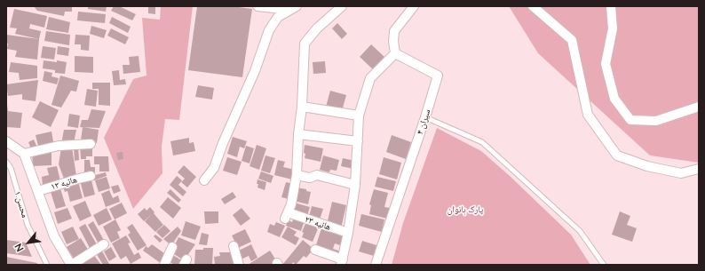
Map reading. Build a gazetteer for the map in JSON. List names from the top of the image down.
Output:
{
  "streets": {
    "street": ["سیران ۴", "هانیه ۱۳", "هانیه ۲۳"],
    "lane": ["محسن ۱"]
  },
  "parks": ["پارک بانوان"],
  "north": "bottom left"
}
